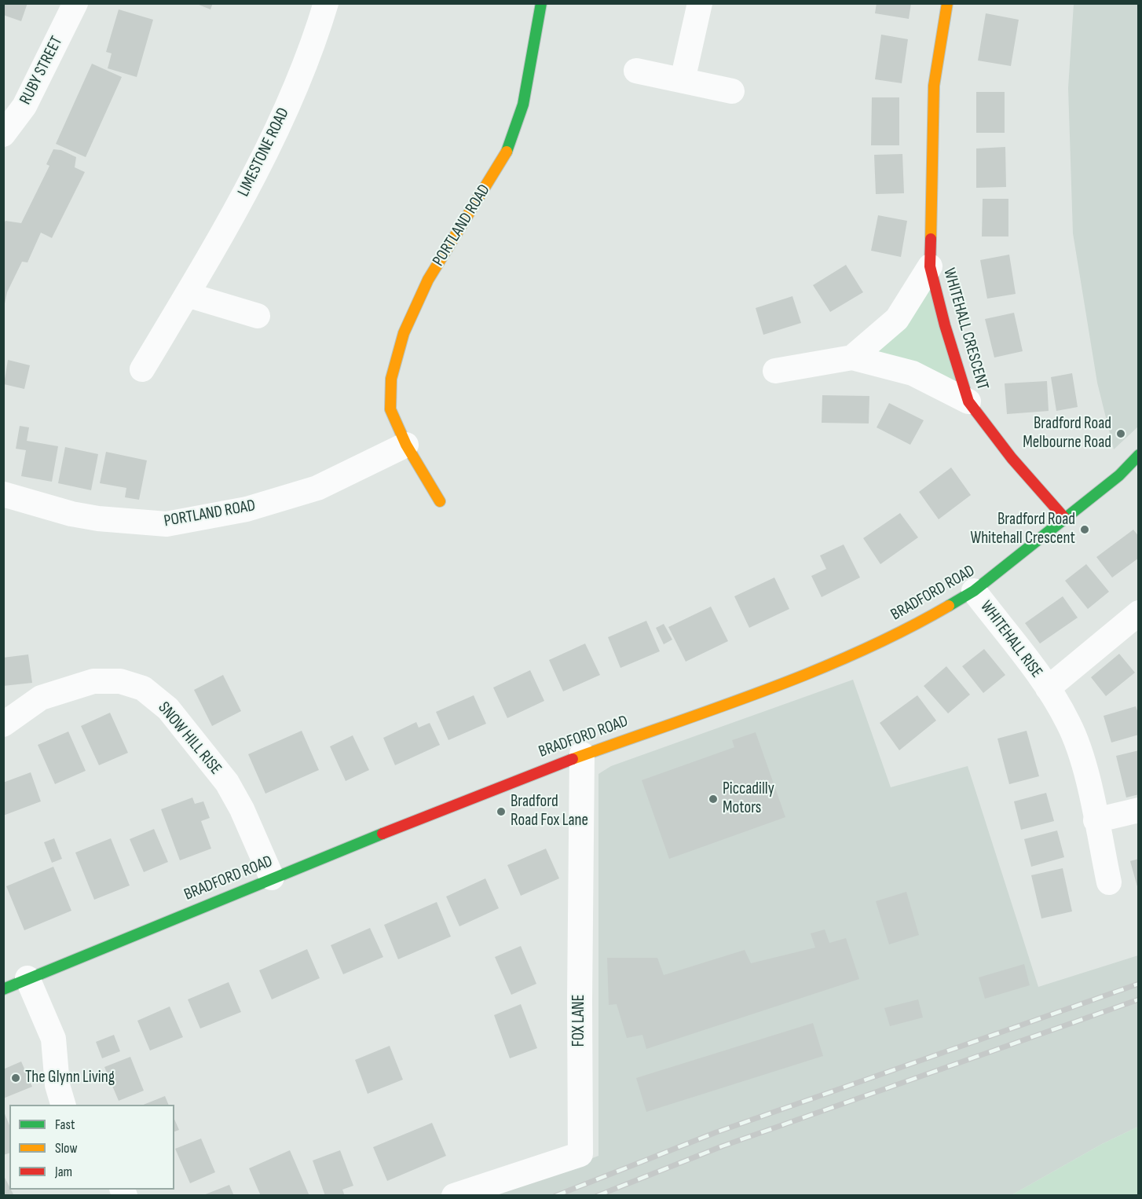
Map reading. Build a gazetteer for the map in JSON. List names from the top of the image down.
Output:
{
  "streets": {
    "street": [
      "RUBY STREET",
      "LIMESTONE ROAD",
      "PORTLAND ROAD",
      "WHITEHALL CRESCENT",
      "BRADFORD ROAD",
      "WHITEHALL RISE",
      "SNOW HILL RISE",
      "FOX LANE"
    ]
  },
  "crossings": [
    ["WHITEHALL CRESCENT", "BRADFORD ROAD"],
    ["BRADFORD ROAD", "WHITEHALL RISE"],
    ["BRADFORD ROAD", "SNOW HILL RISE"],
    ["BRADFORD ROAD", "FOX LANE"]
  ],
  "places": [
    "Bradford Road Melbourne Road",
    "Bradford Road Whitehall Crescent",
    "Piccadilly Motors",
    "Bradford Road Fox Lane",
    "The Glynn Living"
  ],
  "legend": ["Fast", "Slow", "Jam"]
}
